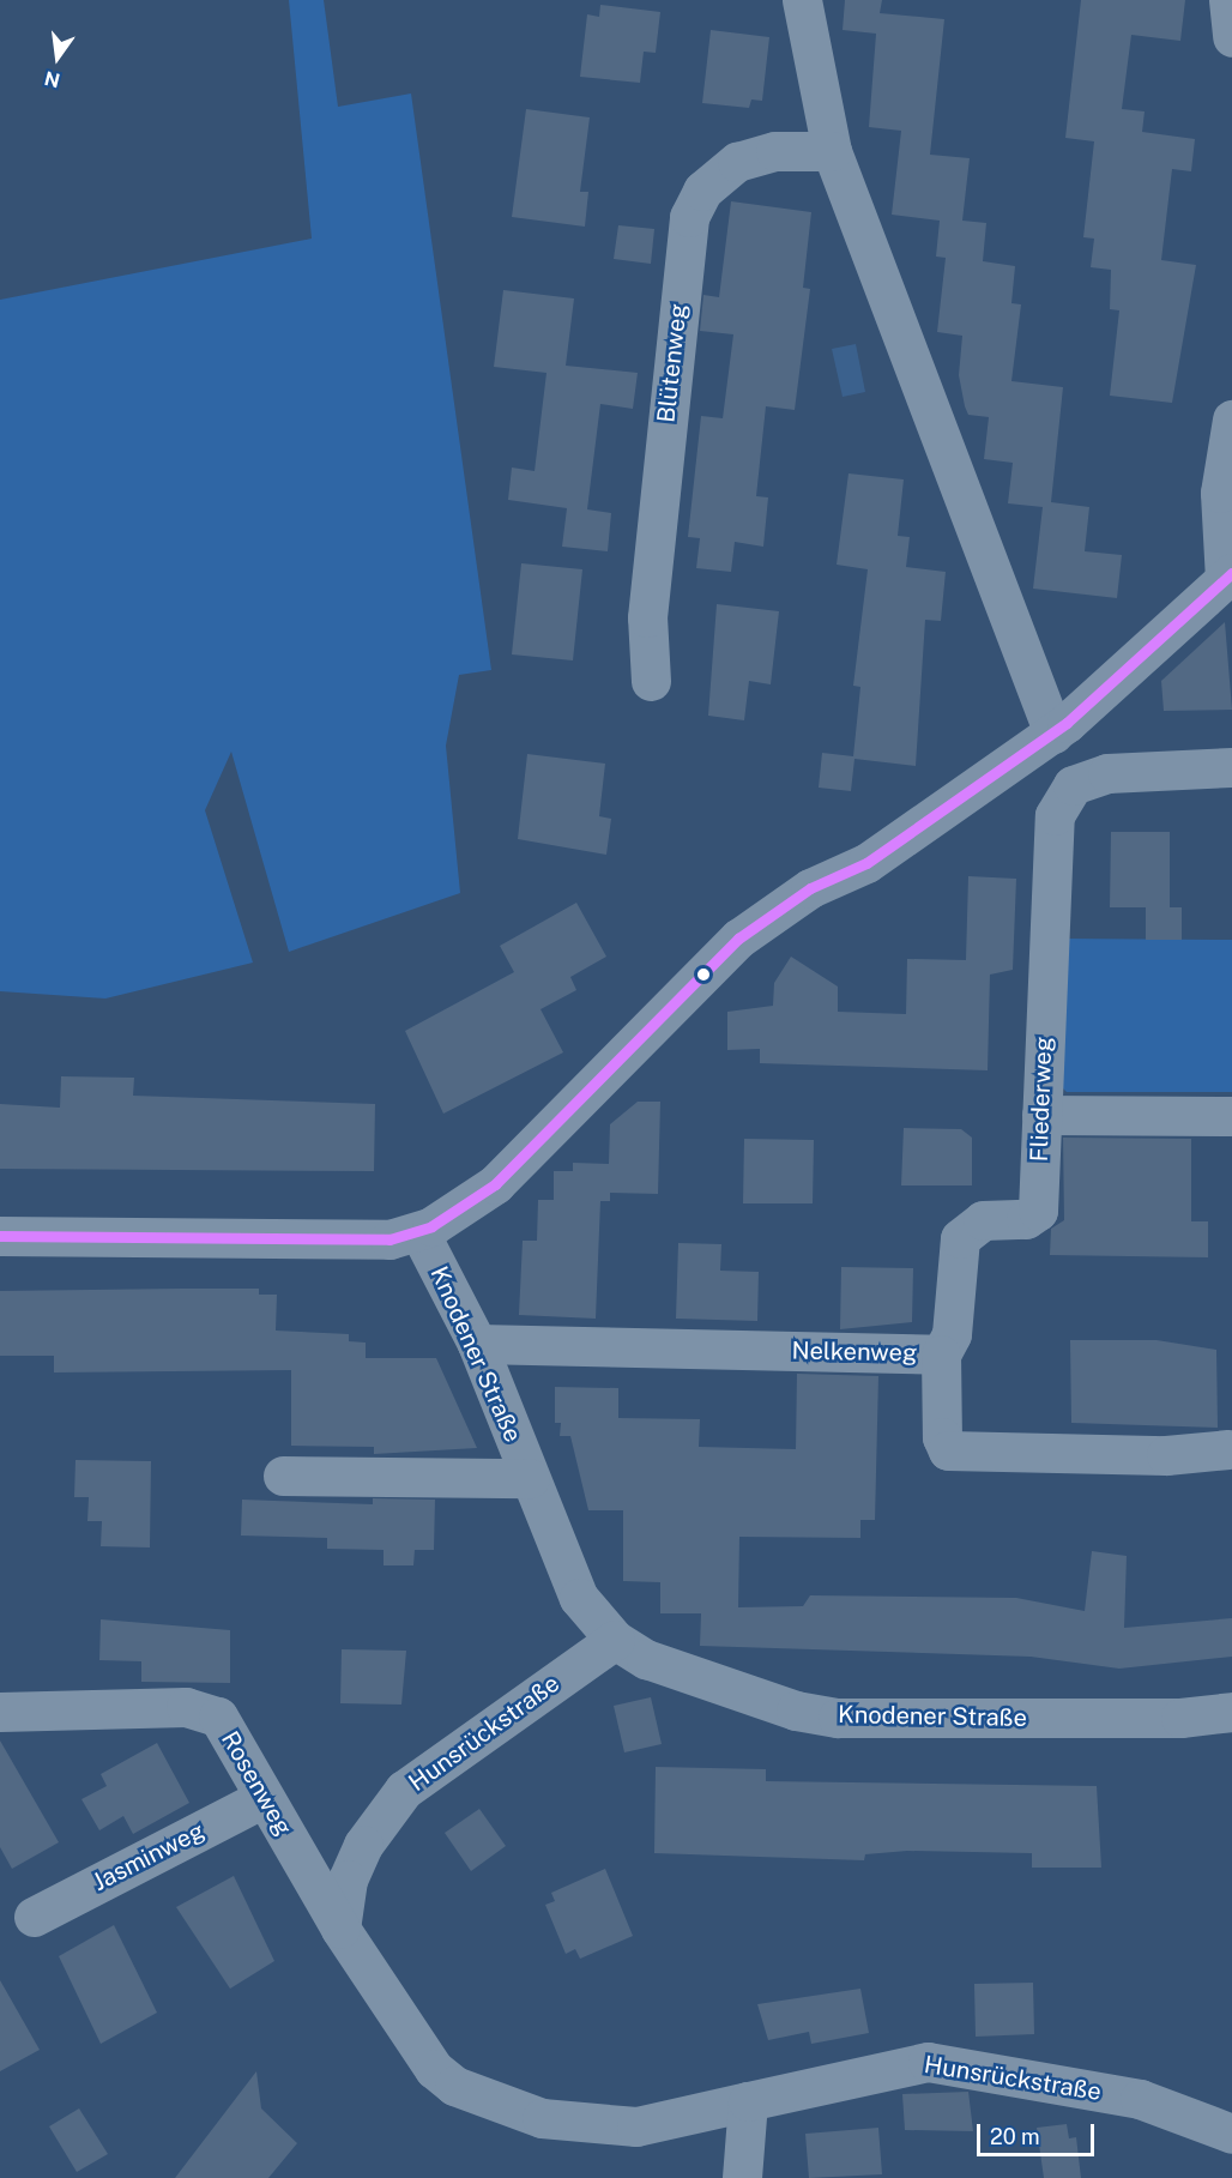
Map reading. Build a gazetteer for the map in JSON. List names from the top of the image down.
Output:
{
  "streets": {
    "street": [
      "Blütenweg",
      "Fliederweg",
      "Nelkenweg",
      "Knodener Straße",
      "Hunsrückstraße",
      "Rosenweg",
      "Jasminweg"
    ]
  },
  "crossings": [
    ["Fliederweg", "Nelkenweg"],
    ["Nelkenweg", "Knodener Straße"],
    ["Knodener Straße", "Hunsrückstraße"],
    ["Hunsrückstraße", "Rosenweg"],
    ["Rosenweg", "Jasminweg"]
  ],
  "scale_bar": "20 m",
  "north": "bottom"
}
